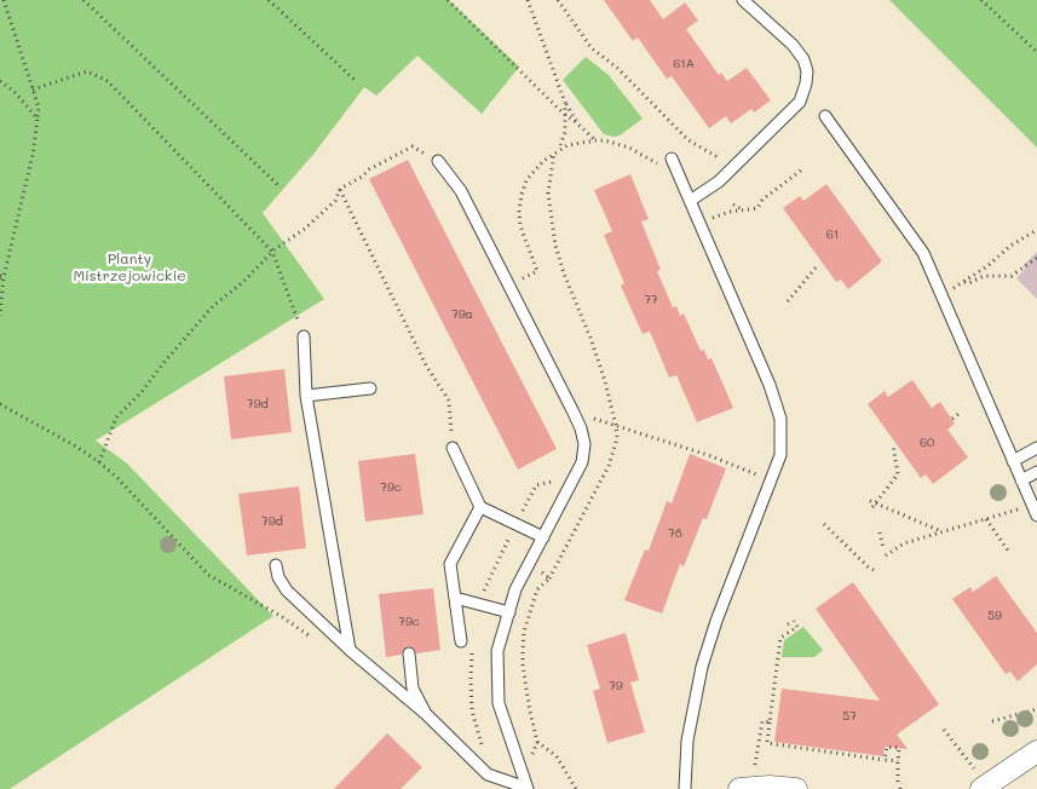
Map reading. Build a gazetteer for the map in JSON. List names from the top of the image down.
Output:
{
  "parks": ["Planty Mistrzejowickie"],
  "house_numbers": [
    "61A",
    "61",
    "77",
    "79a",
    "79d",
    "60",
    "79c",
    "79d",
    "78",
    "59",
    "79c",
    "79",
    "57"
  ]
}
